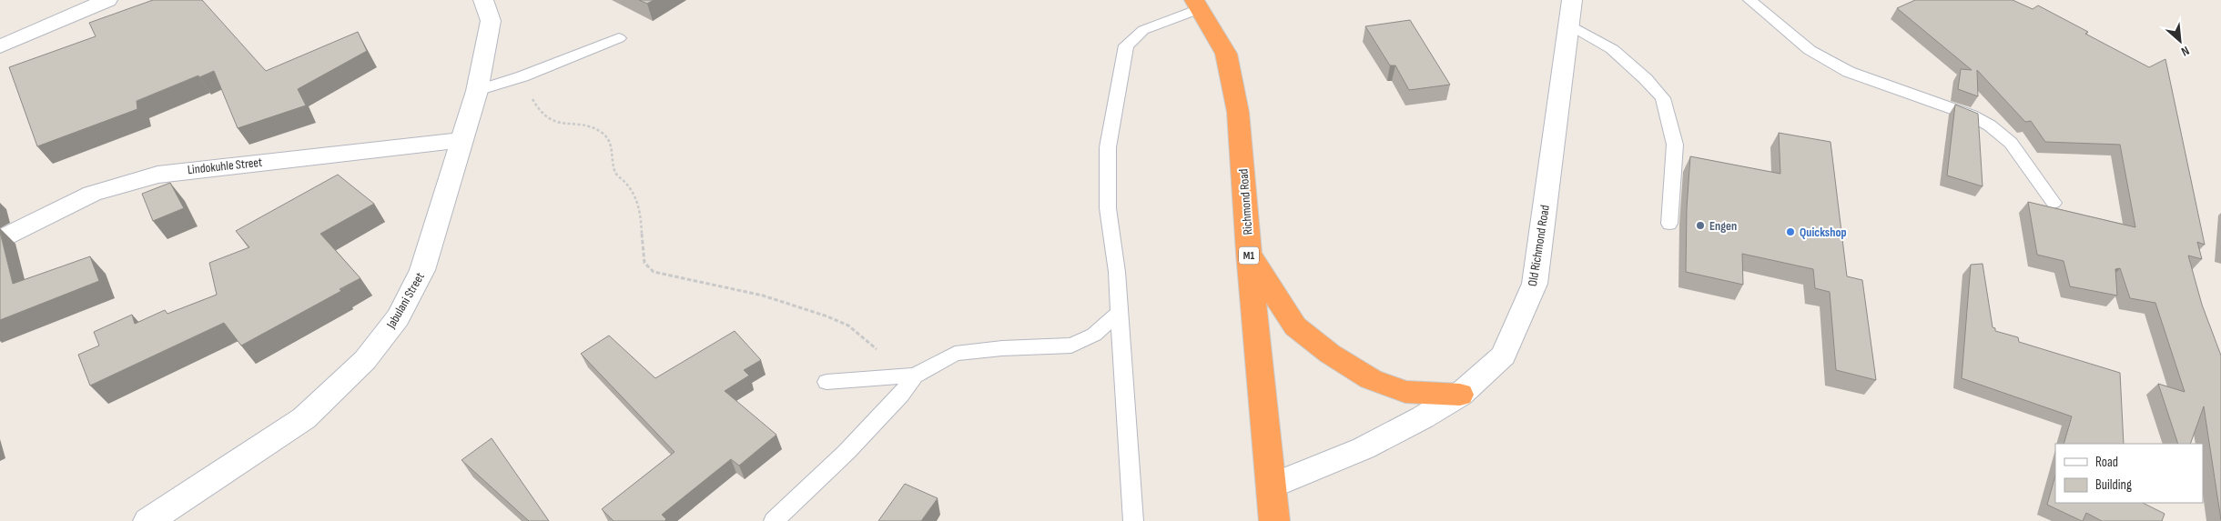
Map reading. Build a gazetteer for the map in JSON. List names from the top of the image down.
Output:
{
  "streets": {
    "highway": ["Richmond Road", "M1"],
    "street": ["Lindokuhle Street", "Old Richmond Road", "Jabulani Street"]
  },
  "crossings": [
    ["Lindokuhle Street", "Jabulani Street"],
    ["Richmond Road", "Old Richmond Road"]
  ],
  "places": ["Engen", "Quickshop"],
  "legend": ["Road", "Building"],
  "north": "bottom right"
}
